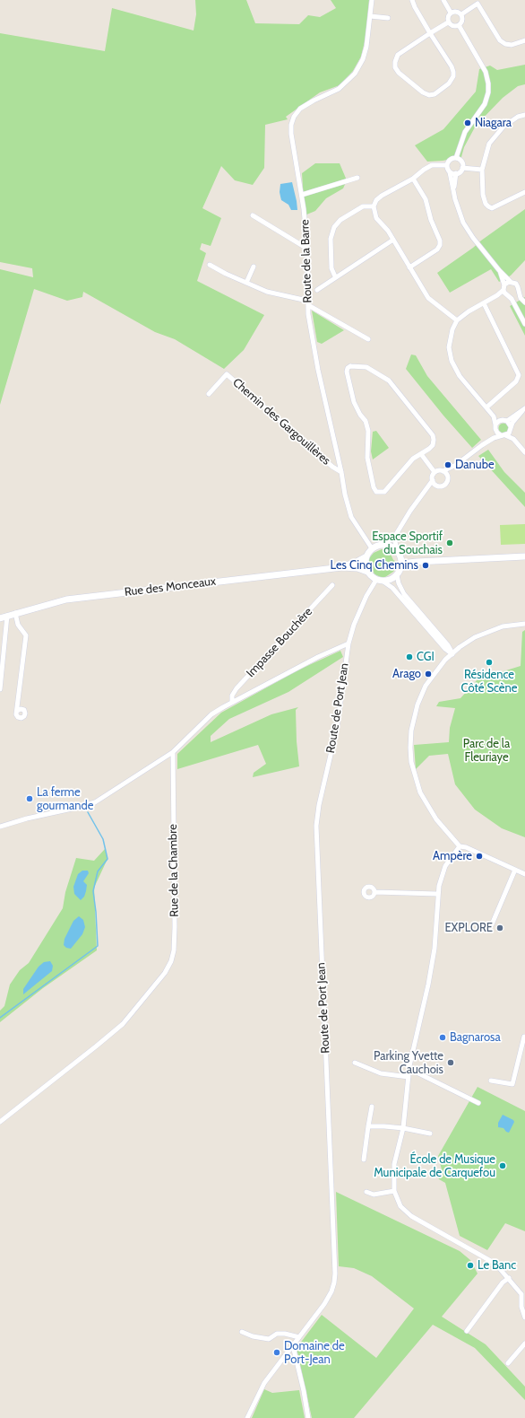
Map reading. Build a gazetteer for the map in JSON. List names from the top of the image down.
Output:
{
  "streets": {
    "main road": ["Rue des Monceaux"],
    "street": [
      "Route de la Barre",
      "Chemin des Gargouillères",
      "Impasse Bouchère",
      "Route de Port Jean",
      "Rue de la Chambre"
    ]
  },
  "crossings": [
    ["Route de la Barre", "Chemin des Gargouillères"],
    ["Route de la Barre", "Rue des Monceaux"],
    ["Route de la Barre", "Route de Port Jean"],
    ["Rue des Monceaux", "Route de Port Jean"]
  ],
  "parks": ["Parc de la Fleuriaye"],
  "places": [
    "Niagara",
    "Danube",
    "Espace Sportif du Souchais",
    "Les Cinq Chemins",
    "CGI",
    "Résidence Côté Scène",
    "Arago",
    "La ferme gourmande",
    "Ampère",
    "EXPLORE",
    "Bagnarosa",
    "Parking Yvette Cauchois",
    "École de Musique Municipale de Carquefou",
    "Le Banc",
    "Domaine de Port-Jean"
  ]
}
